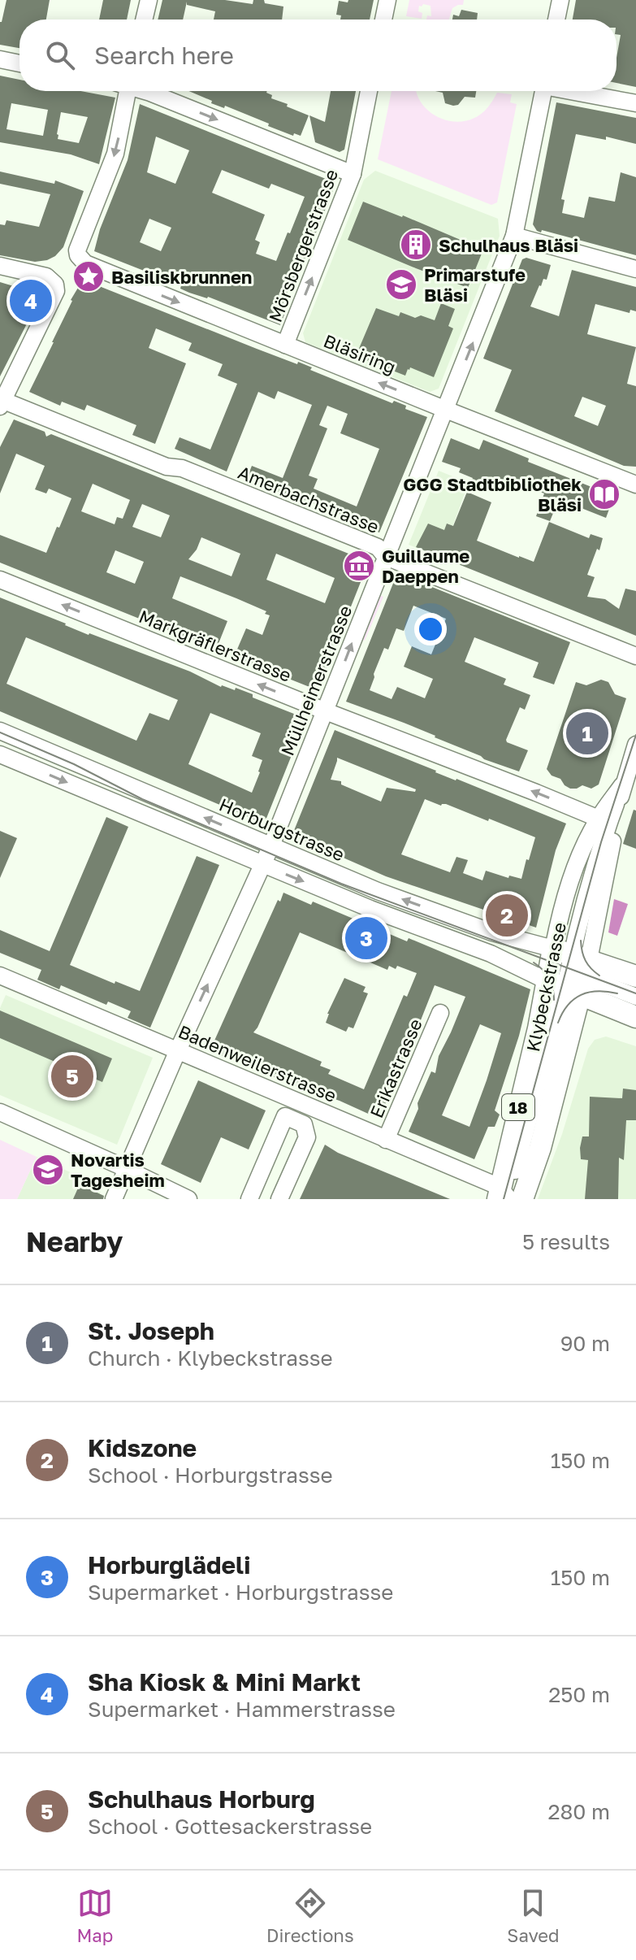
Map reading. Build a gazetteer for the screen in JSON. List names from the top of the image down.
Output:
{
  "streets": {
    "main road": ["Klybeckstrasse", "18"],
    "street": [
      "Mörsbergerstrasse",
      "Bläsiring",
      "Amerbachstrasse",
      "Markgräflerstrasse",
      "Müllheimerstrasse",
      "Horburgstrasse",
      "Badenweilerstrasse",
      "Erikastrasse"
    ]
  },
  "crossings": [
    ["Mörsbergerstrasse", "Bläsiring"],
    ["Bläsiring", "Müllheimerstrasse"],
    ["Amerbachstrasse", "Müllheimerstrasse"],
    ["Markgräflerstrasse", "Müllheimerstrasse"],
    ["Markgräflerstrasse", "Klybeckstrasse"],
    ["Müllheimerstrasse", "Horburgstrasse"],
    ["Müllheimerstrasse", "Badenweilerstrasse"],
    ["Horburgstrasse", "Klybeckstrasse"],
    ["Klybeckstrasse", "Badenweilerstrasse"],
    ["Badenweilerstrasse", "Erikastrasse"]
  ],
  "one_way": ["Mörsbergerstrasse", "Markgräflerstrasse", "Müllheimerstrasse"],
  "places": {
    "building": ["Schulhaus Bläsi"],
    "place": ["Basiliskbrunnen"],
    "school or university": ["Primarstufe Bläsi", "Novartis Tagesheim"],
    "library": ["GGG Stadtbibliothek Bläsi"],
    "museum": ["Guillaume Daeppen"]
  },
  "page": {
    "search": "Search here",
    "pins": [
      "4",
      "1",
      "2",
      "3",
      "5"
    ],
    "heading": ["Nearby", "5 results"],
    "list": [
      {
        "mark": "1",
        "name": "St. Joseph",
        "note": "Church · Klybeckstrasse",
        "value": "90 m"
      },
      {
        "mark": "2",
        "name": "Kidszone",
        "note": "School · Horburgstrasse",
        "value": "150 m"
      },
      {
        "mark": "3",
        "name": "Horburglädeli",
        "note": "Supermarket · Horburgstrasse",
        "value": "150 m"
      },
      {
        "mark": "4",
        "name": "Sha Kiosk & Mini Markt",
        "note": "Supermarket · Hammerstrasse",
        "value": "250 m"
      },
      {
        "mark": "5",
        "name": "Schulhaus Horburg",
        "note": "School · Gottesackerstrasse",
        "value": "280 m"
      }
    ],
    "nav": ["Map", "Directions", "Saved"]
  }
}
